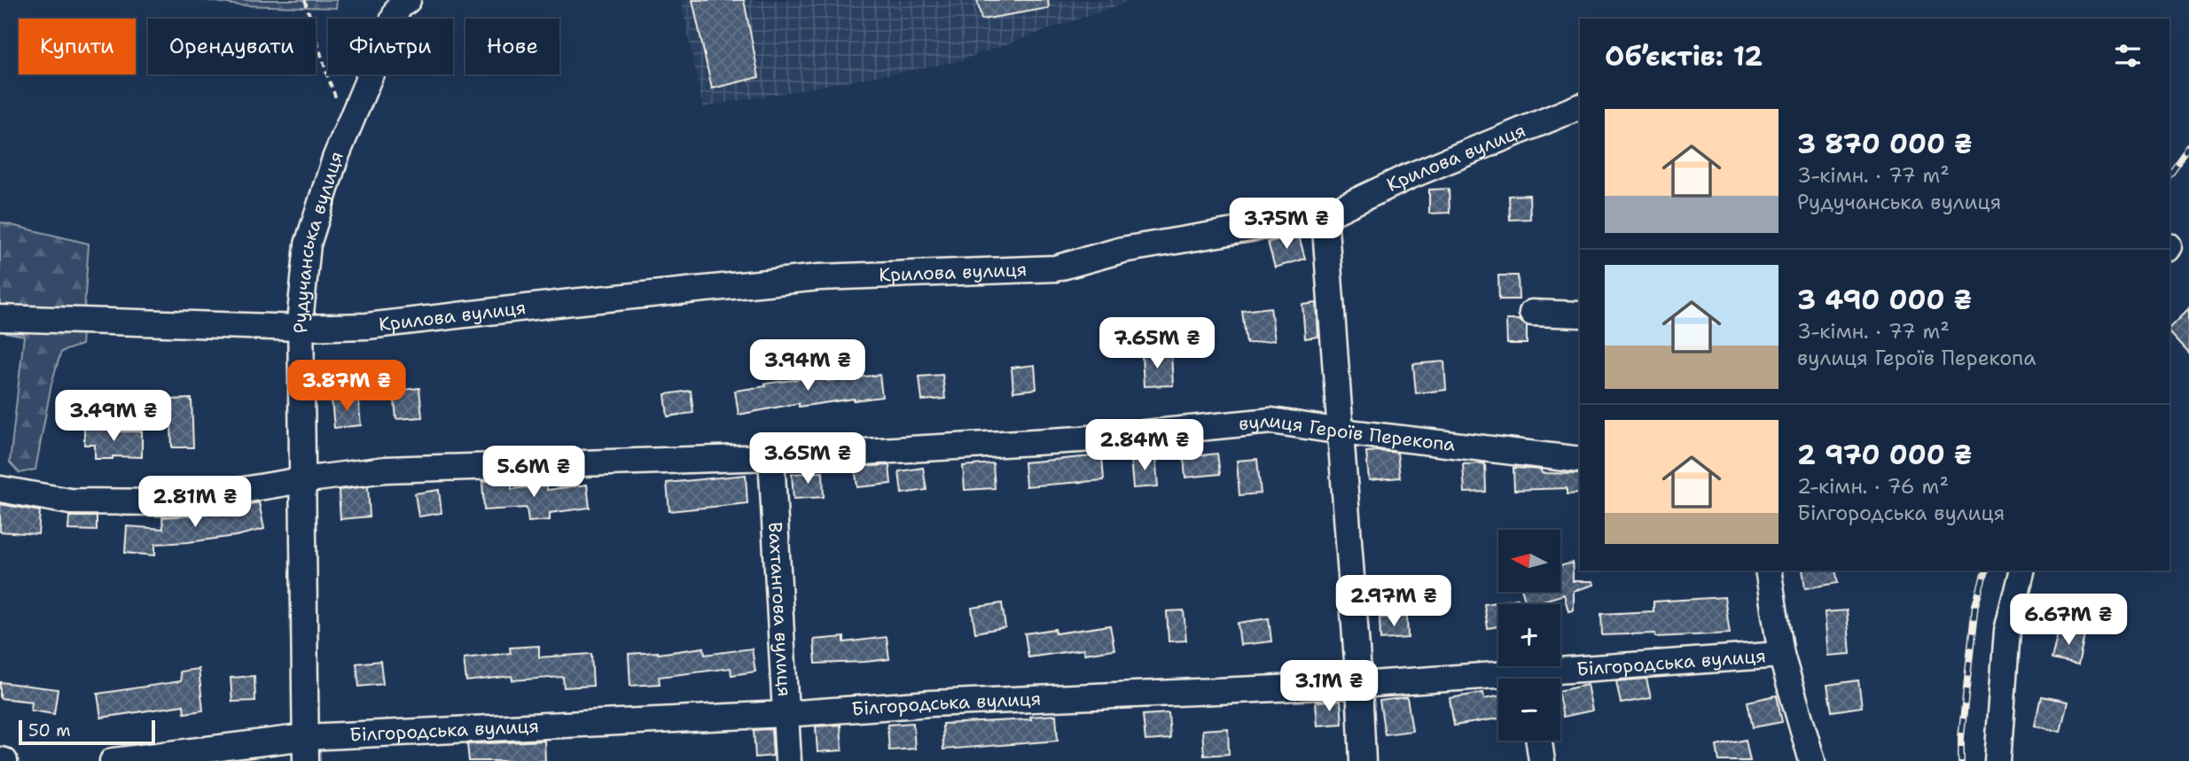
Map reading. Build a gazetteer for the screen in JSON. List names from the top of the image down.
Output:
{
  "streets": {
    "street": [
      "Крилова вулиця",
      "Рудучанська вулиця",
      "вулиця Героїв Перекопа",
      "Вахтангова вулиця",
      "Білгородська вулиця"
    ]
  },
  "crossings": [
    ["Крилова вулиця", "Рудучанська вулиця"],
    ["Рудучанська вулиця", "вулиця Героїв Перекопа"],
    ["Рудучанська вулиця", "Білгородська вулиця"],
    ["вулиця Героїв Перекопа", "Вахтангова вулиця"],
    ["Вахтангова вулиця", "Білгородська вулиця"]
  ],
  "scale_bar": "50 m",
  "north": "left",
  "page": {
    "chip": [
      "Купити",
      "Орендувати",
      "Фільтри",
      "Нове"
    ],
    "heading": "Об’єктів: 12",
    "list": [
      {
        "name": "3 870 000 ₴",
        "note": "3-кімн. · 77 m² · Рудучанська вулиця"
      },
      {
        "name": "3 490 000 ₴",
        "note": "3-кімн. · 77 m² · вулиця Героїв Перекопа"
      },
      {
        "name": "2 970 000 ₴",
        "note": "2-кімн. · 76 m² · Білгородська вулиця"
      }
    ],
    "price": [
      "3.75M ₴",
      "7.65M ₴",
      "3.94M ₴",
      "3.87M ₴",
      "3.49M ₴",
      "2.84M ₴",
      "3.65M ₴",
      "5.6M ₴",
      "2.81M ₴",
      "2.97M ₴",
      "6.67M ₴",
      "3.1M ₴"
    ],
    "map_buttons": ["+", "−"],
    "scale": "50 m"
  }
}
